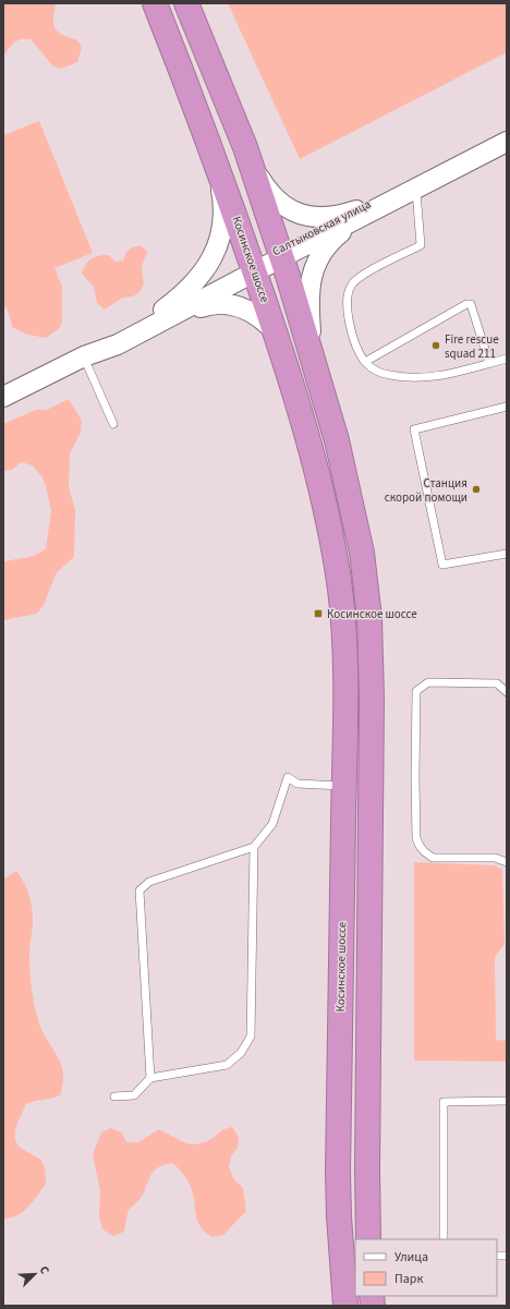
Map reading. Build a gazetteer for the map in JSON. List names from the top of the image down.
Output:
{
  "streets": {
    "highway": ["Косинское шоссе"],
    "street": ["Салтыковская улица"]
  },
  "crossings": [
    ["Салтыковская улица", "Косинское шоссе"]
  ],
  "places": {
    "other": ["Fire rescue squad 211", "Станция скорой помощи"],
    "transit": ["Косинское шоссе"]
  },
  "legend": ["Улица", "Парк"],
  "north": "top right"
}
